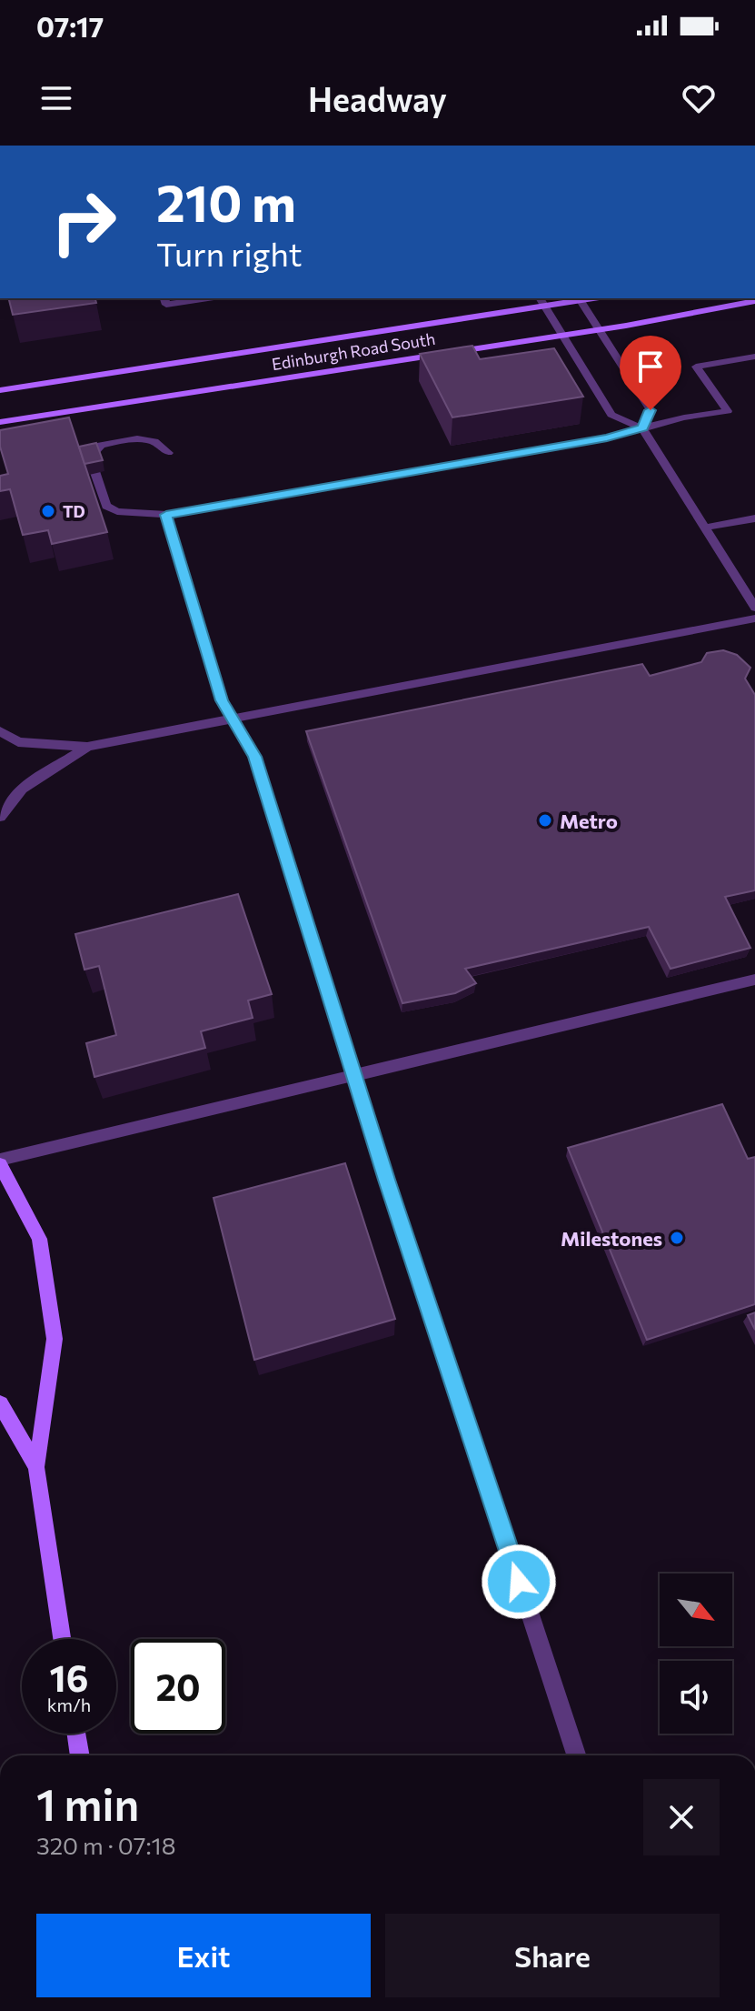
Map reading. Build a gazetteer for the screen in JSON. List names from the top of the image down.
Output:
{
  "streets": {
    "main road": ["Edinburgh Road South"]
  },
  "places": ["TD", "Metro", "Milestones"],
  "north": "bottom right",
  "page": {
    "status": "07:17",
    "header": "Headway",
    "turn": ["210 m", "Turn right"],
    "speed": "16 km/h",
    "limit": "20",
    "heading": ["1 min", "320 m · 07:18"],
    "buttons": ["Exit", "Share"]
  }
}
